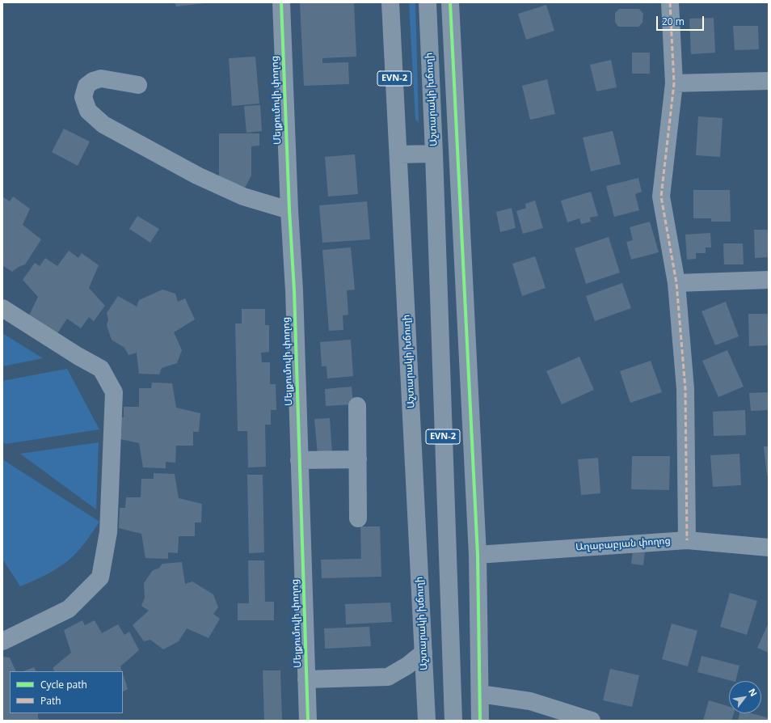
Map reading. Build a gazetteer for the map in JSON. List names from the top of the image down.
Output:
{
  "streets": {
    "main road": ["EVN-2", "Աշտարակի խճուղի"],
    "street": ["Մելքումովի փողոց", "Աղաբաբյան փողոց"]
  },
  "legend": ["Cycle path", "Path"],
  "scale_bar": "20 m",
  "north": "top right"
}
